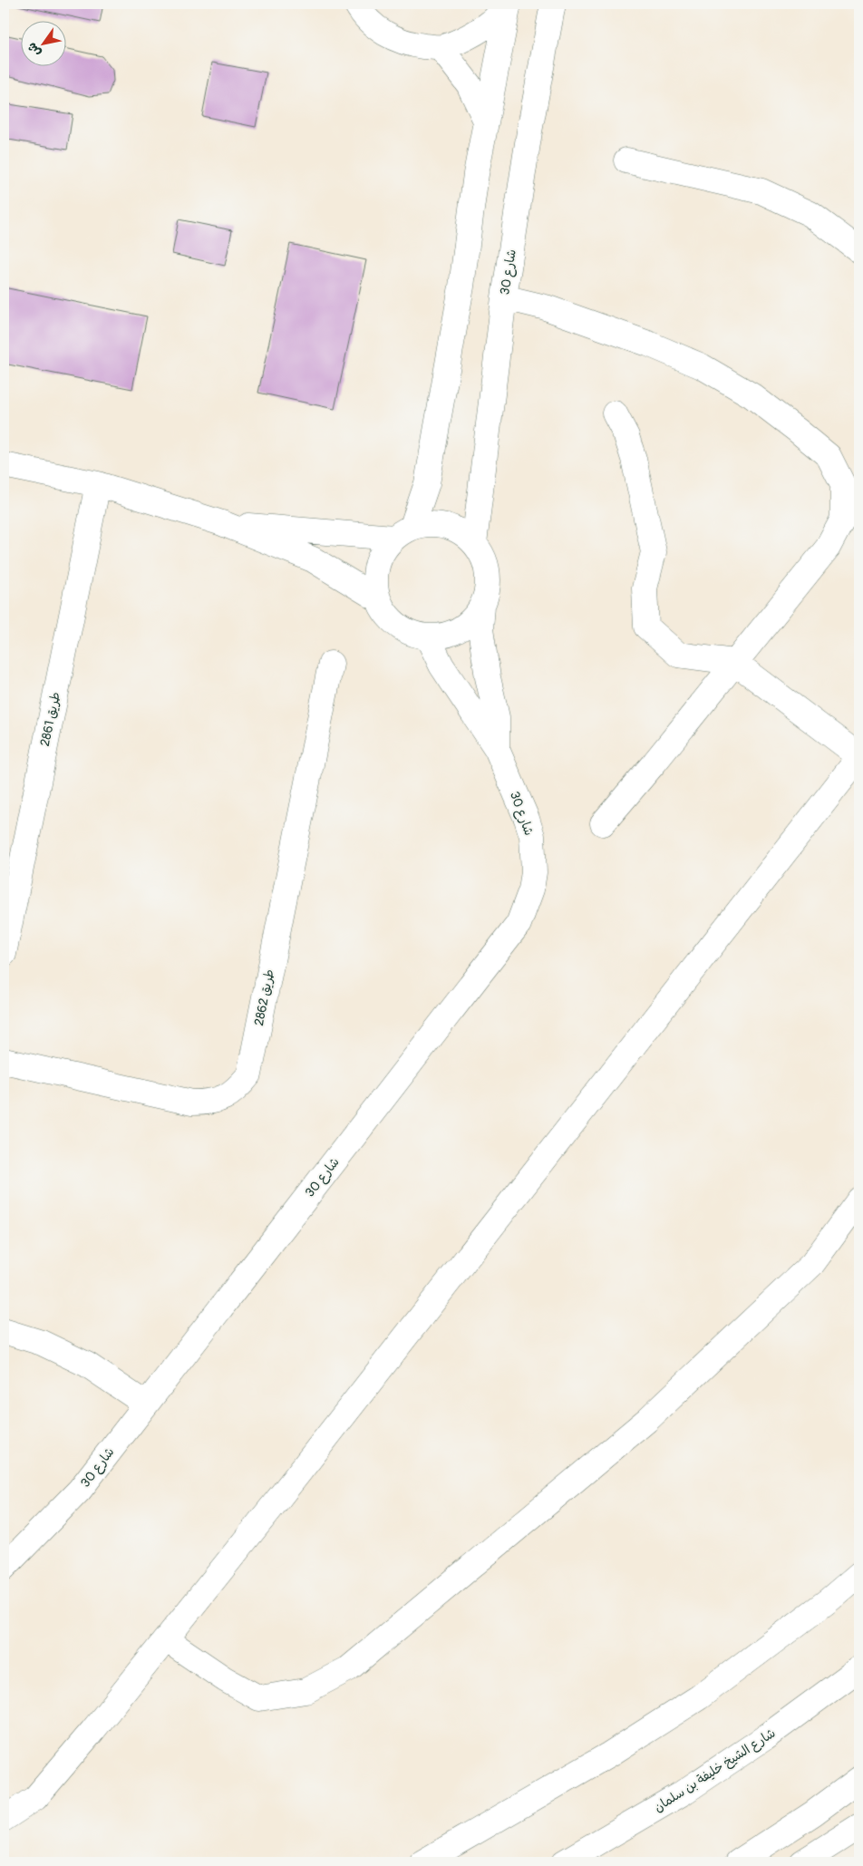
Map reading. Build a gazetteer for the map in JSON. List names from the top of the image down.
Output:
{
  "streets": {
    "main road": [
      "شارع 30",
      "طريق 2861",
      "طريق 2862",
      "شارع الشيخ خليفة بن سلمان"
    ]
  },
  "north": "bottom left"
}
